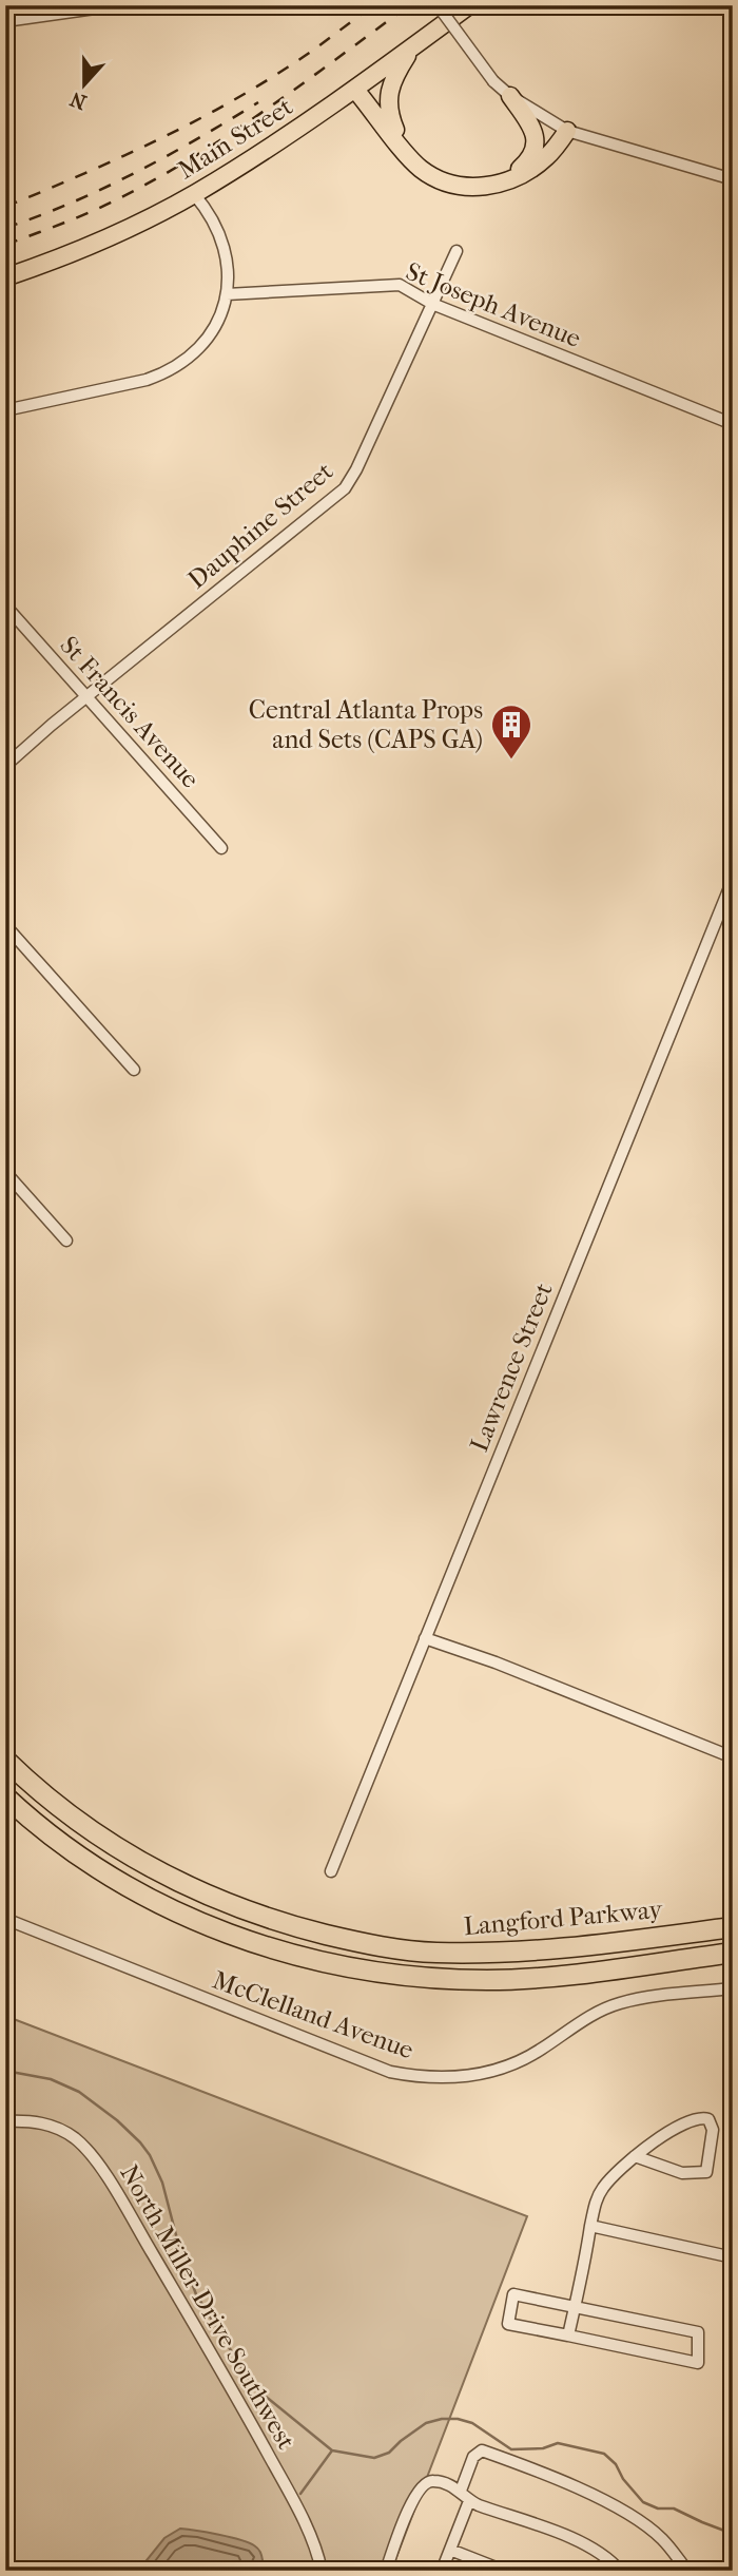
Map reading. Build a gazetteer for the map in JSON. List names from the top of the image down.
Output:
{
  "streets": {
    "highway": ["Langford Parkway"],
    "main road": ["Main Street"],
    "street": [
      "St Joseph Avenue",
      "Dauphine Street",
      "St Francis Avenue",
      "Lawrence Street",
      "McClelland Avenue",
      "North Miller Drive Southwest"
    ]
  },
  "crossings": [
    ["St Joseph Avenue", "Dauphine Street"],
    ["Dauphine Street", "St Francis Avenue"]
  ],
  "places": {
    "building": ["Central Atlanta Props and Sets (CAPS GA)"]
  },
  "north": "bottom"
}
